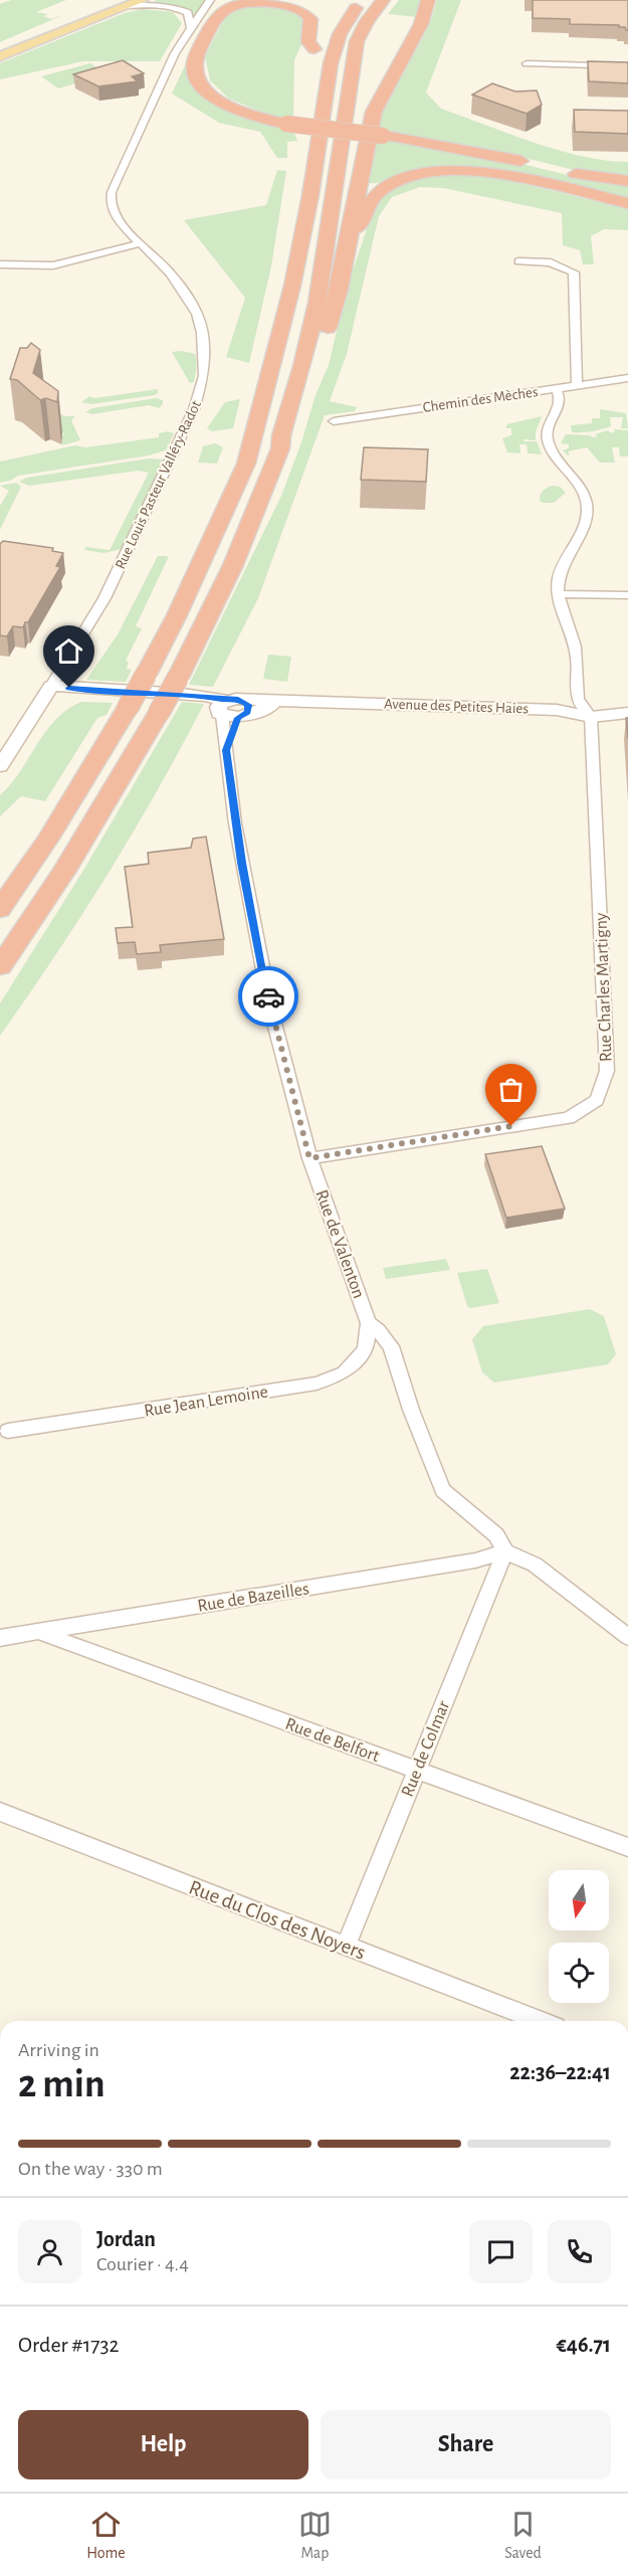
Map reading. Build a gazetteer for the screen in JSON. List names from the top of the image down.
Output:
{
  "streets": {
    "street": [
      "Chemin des Mèches",
      "Rue Louis Pasteur Valléry-Radot",
      "Avenue des Petites Haies",
      "Rue Charles Martigny",
      "Rue de Valenton",
      "Rue Jean Lemoine",
      "Rue de Bazeilles",
      "Rue de Belfort",
      "Rue de Colmar",
      "Rue du Clos des Noyers"
    ]
  },
  "crossings": [
    ["Avenue des Petites Haies", "Rue Charles Martigny"],
    ["Avenue des Petites Haies", "Rue de Valenton"],
    ["Rue Charles Martigny", "Rue de Valenton"],
    ["Rue de Valenton", "Rue Jean Lemoine"],
    ["Rue de Valenton", "Rue de Bazeilles"],
    ["Rue de Valenton", "Rue de Colmar"],
    ["Rue de Bazeilles", "Rue de Belfort"],
    ["Rue de Bazeilles", "Rue de Colmar"],
    ["Rue de Belfort", "Rue de Colmar"],
    ["Rue de Colmar", "Rue du Clos des Noyers"]
  ],
  "north": "bottom",
  "page": {
    "heading": ["2 min", "Arriving in", "22:36–22:41"],
    "panel": [
      "Jordan",
      "Courier · 4.4",
      "Order #1732",
      "€46.71"
    ],
    "bar": "On the way · 330 m",
    "buttons": ["Help", "Share"],
    "tabs": ["Home", "Map", "Saved"]
  }
}
